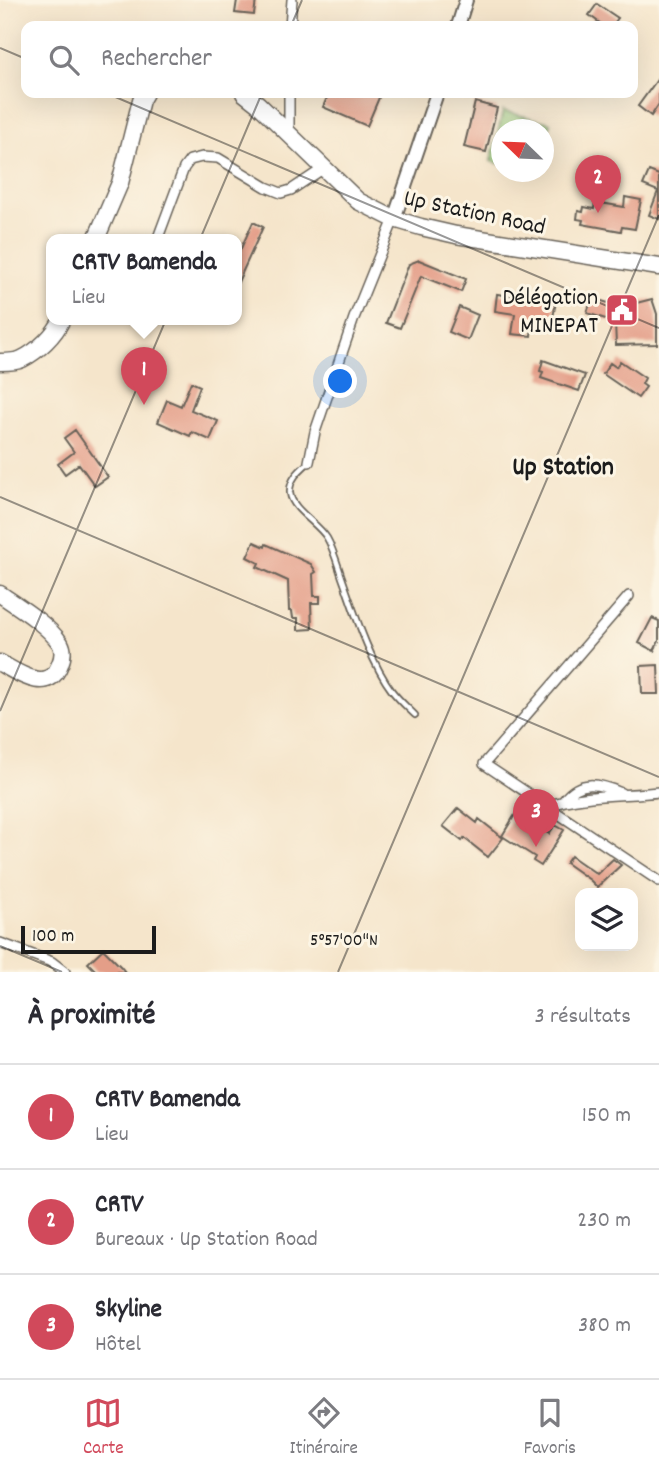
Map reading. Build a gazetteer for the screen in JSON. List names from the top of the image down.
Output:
{
  "streets": {
    "highway": ["Up Station Road"]
  },
  "districts": ["Up Station"],
  "places": {
    "public building": ["Délégation MINEPAT"]
  },
  "scale_bar": "100 m",
  "north": "top left",
  "page": {
    "search": "Rechercher",
    "pins": ["2", "1", "3"],
    "popup": ["CRTV Bamenda", "Lieu"],
    "scale": "100 m",
    "heading": ["À proximité", "3 résultats"],
    "list": [
      {
        "mark": "1",
        "name": "CRTV Bamenda",
        "note": "Lieu",
        "value": "150 m"
      },
      {
        "mark": "2",
        "name": "CRTV",
        "note": "Bureaux · Up Station Road",
        "value": "230 m"
      },
      {
        "mark": "3",
        "name": "Skyline",
        "note": "Hôtel",
        "value": "380 m"
      }
    ],
    "nav": ["Carte", "Itinéraire", "Favoris"]
  },
  "coordinates": ["5°57'00\"N"]
}
